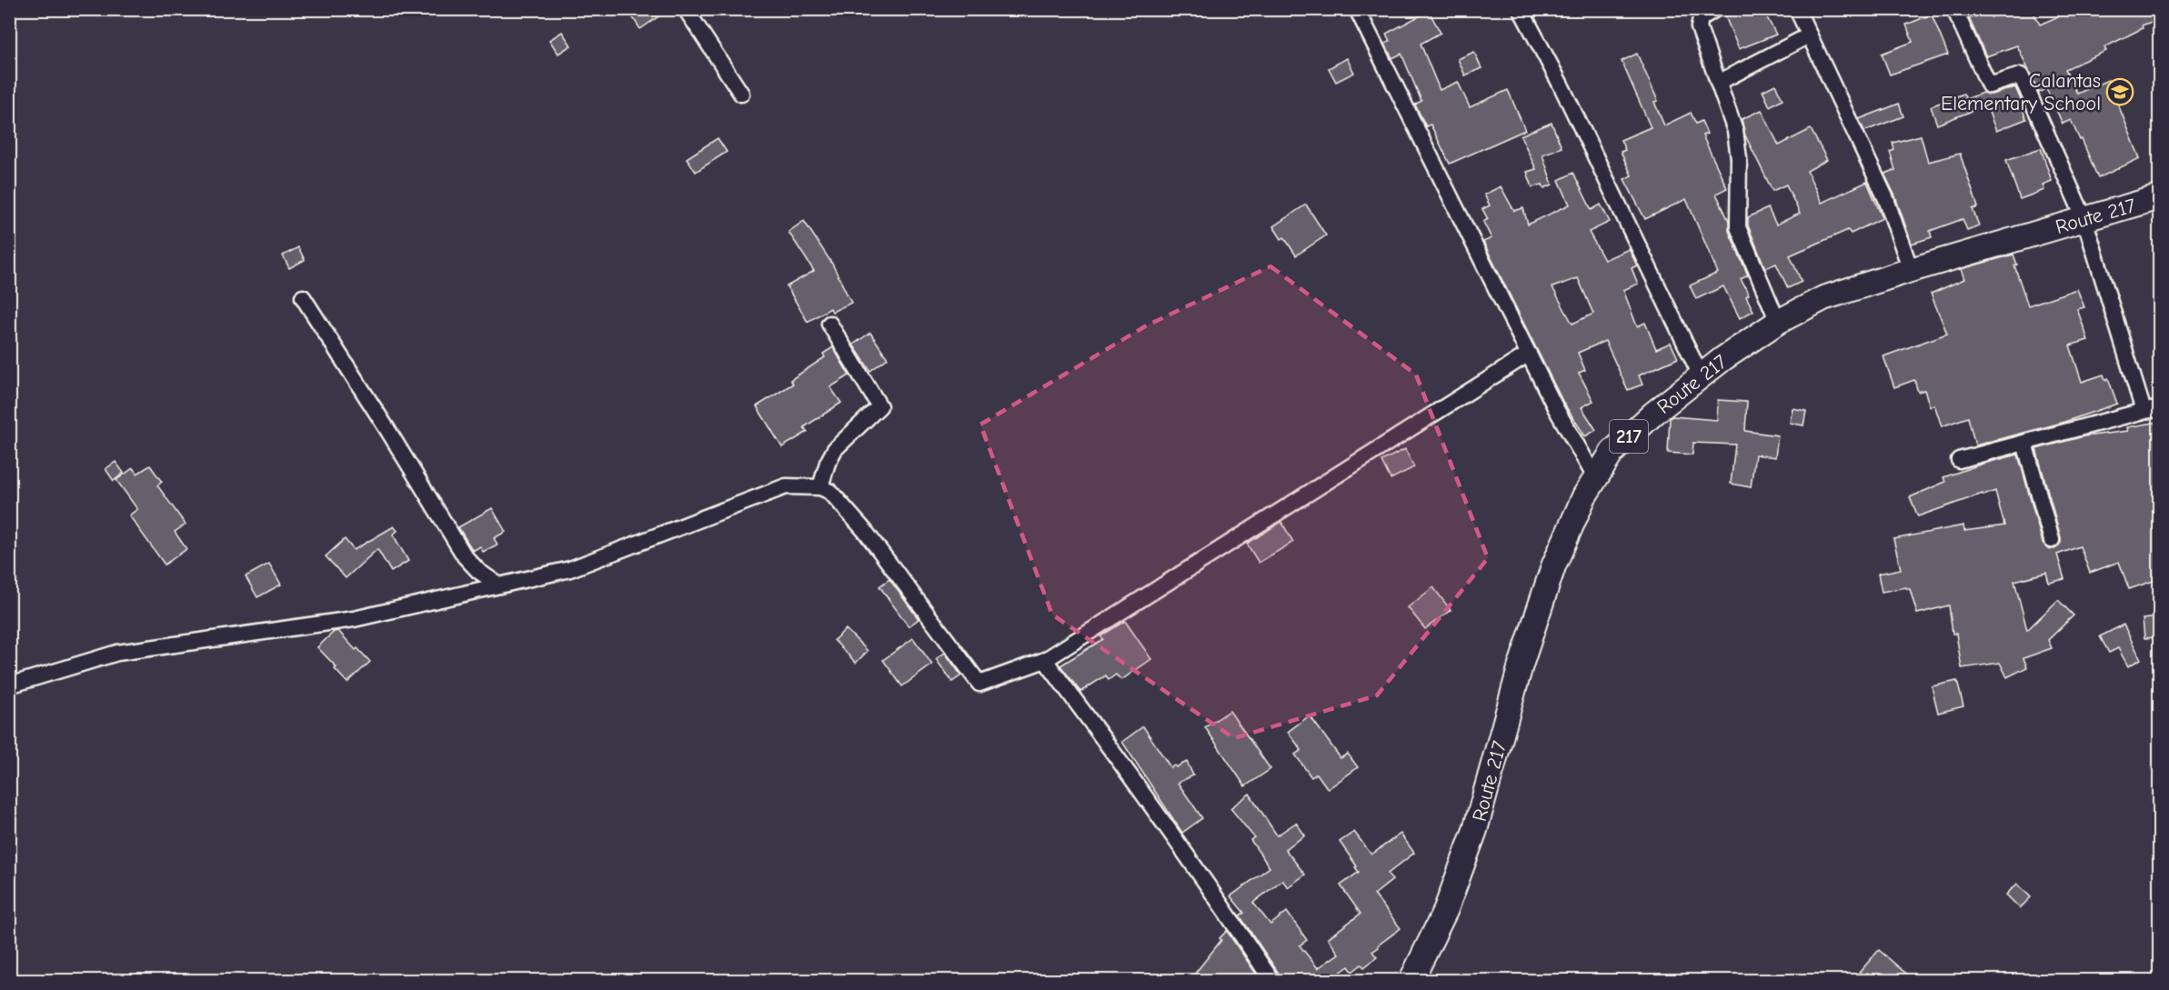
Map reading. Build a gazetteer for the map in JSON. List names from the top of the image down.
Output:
{
  "streets": {
    "main road": ["Route 217", "217"]
  },
  "places": {
    "school or university": ["Calantas Elementary School"]
  }
}
